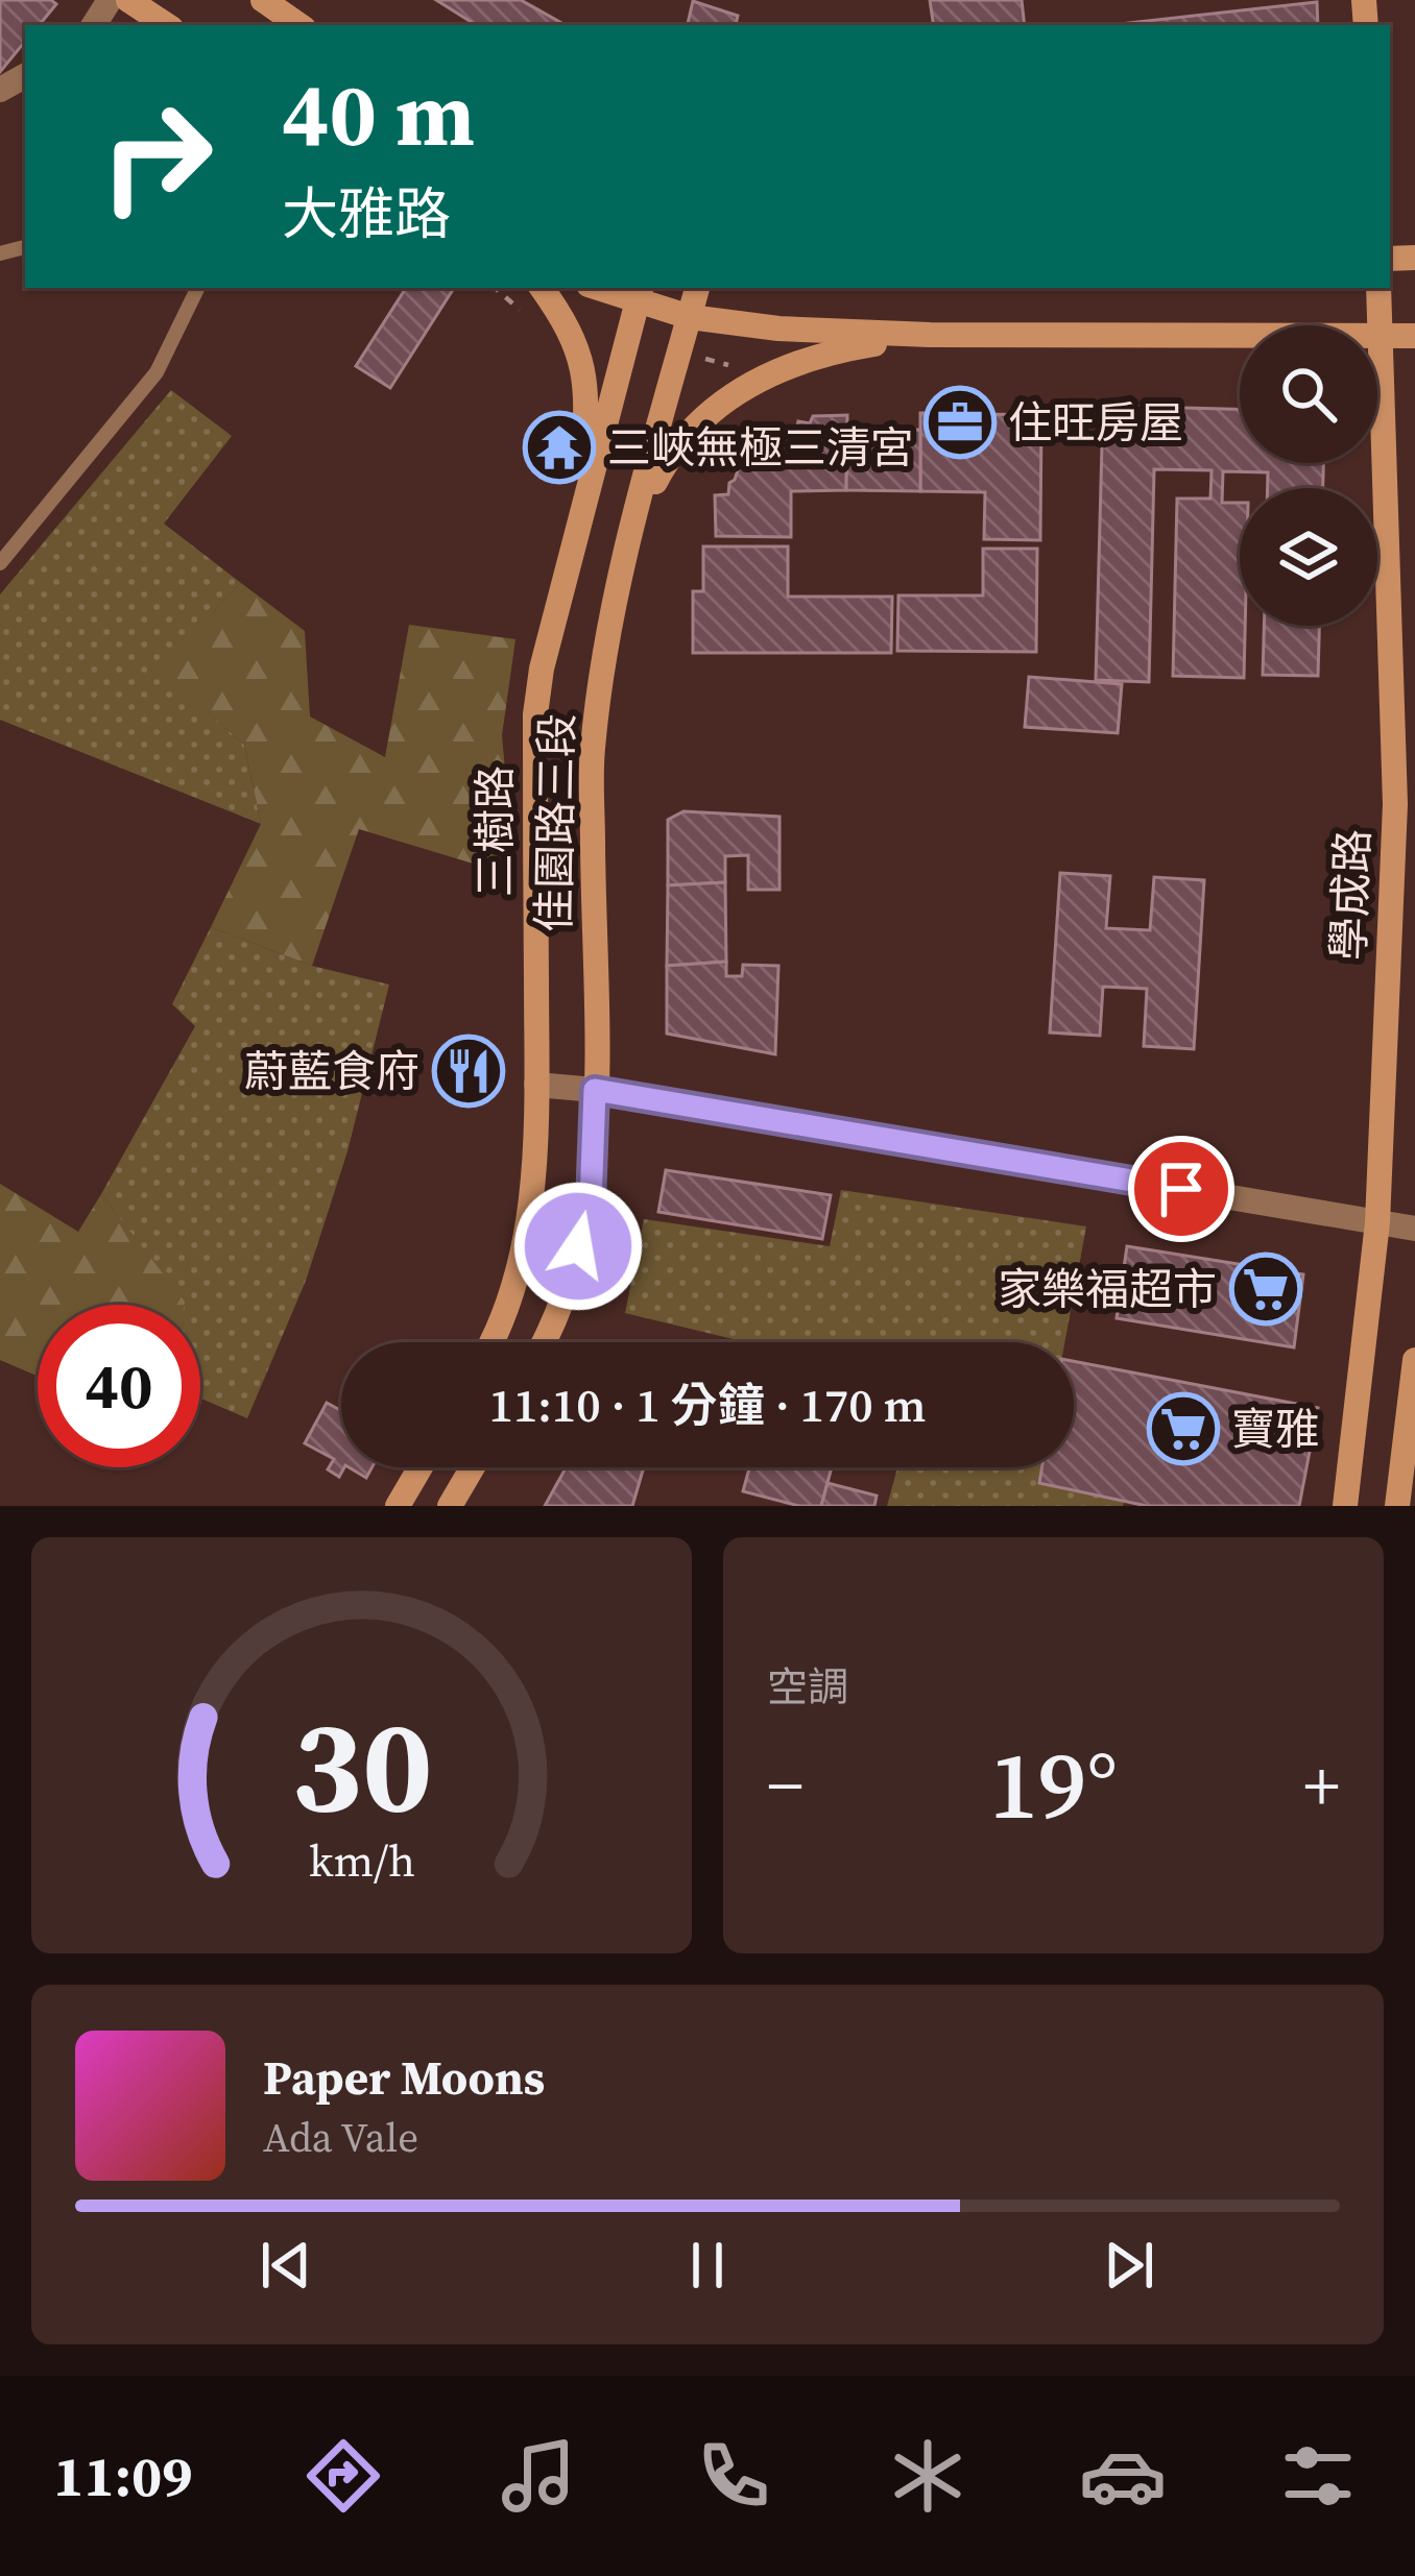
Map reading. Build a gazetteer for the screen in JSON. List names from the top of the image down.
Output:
{
  "streets": {
    "street": ["佳園路三段", "三樹路", "學成路"]
  },
  "places": {
    "office": ["住旺房屋"],
    "temple": ["三峽無極三清宮"],
    "restaurant": ["蔚藍食府"],
    "supermarket": ["家樂福超市", "寶雅"]
  },
  "page": {
    "turn": ["40 m", "大雅路"],
    "limit": "40",
    "trip": "11:10 · 1 分鐘 · 170 m",
    "tile": "空調",
    "heat": ["−", "19°", "+"],
    "song": ["Paper Moons", "Ada Vale"],
    "tabs": "11:09",
    "gauge": ["30", "km/h"]
  }
}
